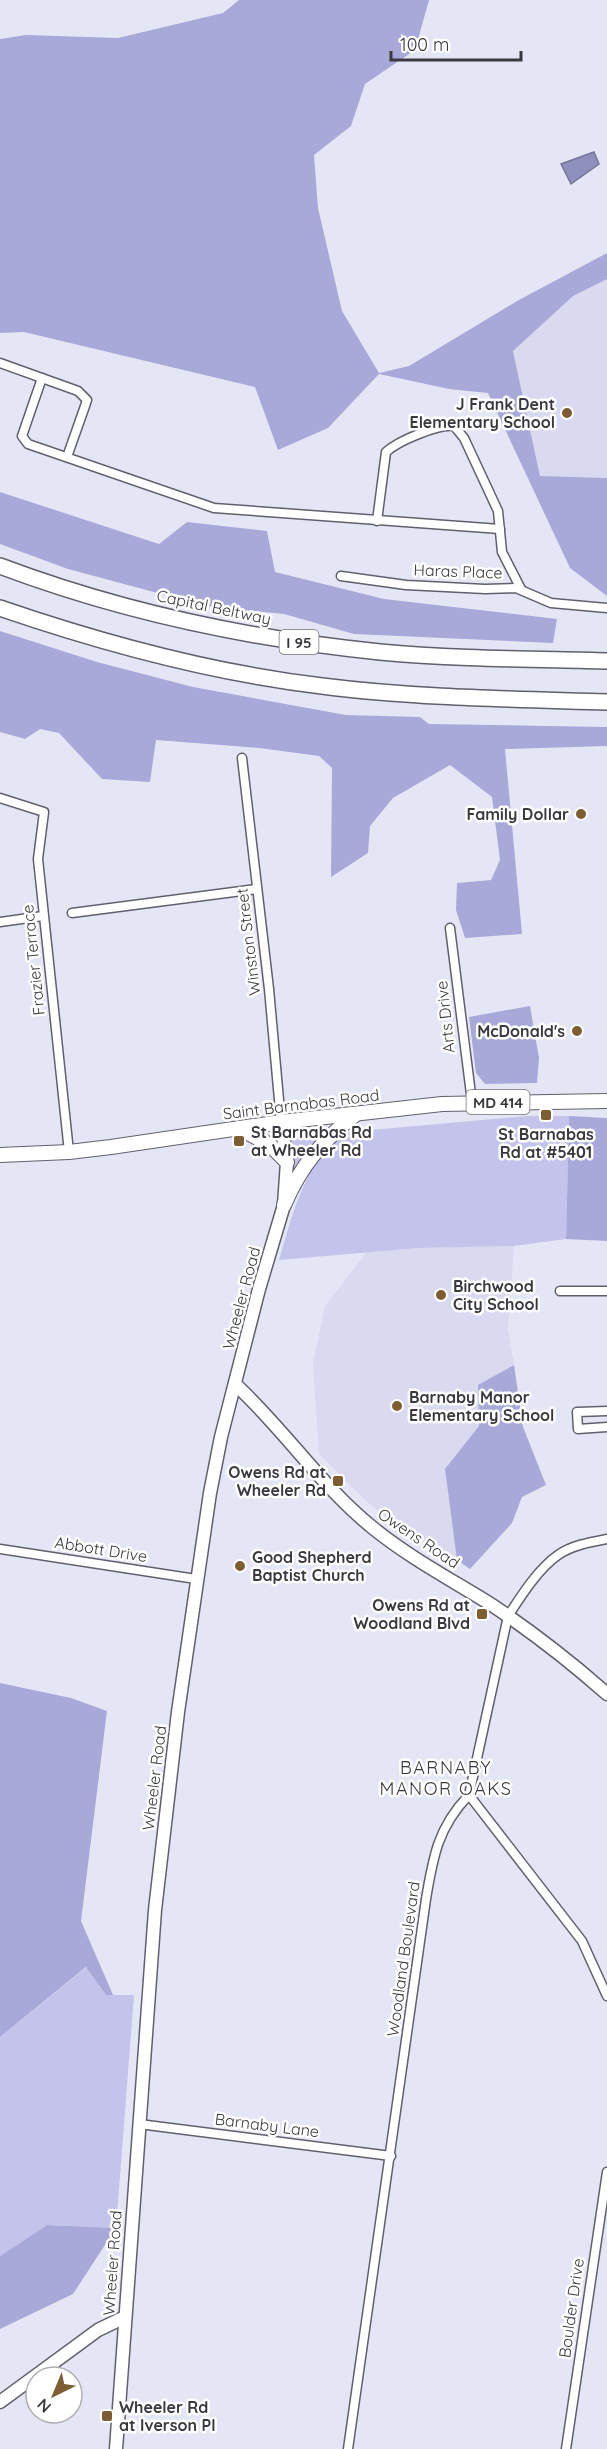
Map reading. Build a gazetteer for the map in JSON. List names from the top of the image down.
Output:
{
  "streets": {
    "highway": ["Capital Beltway", "I 95"],
    "main road": [
      "MD 414",
      "Saint Barnabas Road",
      "Wheeler Road",
      "Owens Road"
    ],
    "street": [
      "Haras Place",
      "Winston Street",
      "Frazier Terrace",
      "Arts Drive",
      "Abbott Drive",
      "Woodland Boulevard",
      "Barnaby Lane",
      "Boulder Drive"
    ]
  },
  "crossings": [
    ["Winston Street", "Saint Barnabas Road"],
    ["Winston Street", "Wheeler Road"],
    ["Frazier Terrace", "Saint Barnabas Road"],
    ["Arts Drive", "Saint Barnabas Road"],
    ["Saint Barnabas Road", "Wheeler Road"],
    ["Wheeler Road", "Owens Road"],
    ["Wheeler Road", "Abbott Drive"],
    ["Wheeler Road", "Barnaby Lane"],
    ["Owens Road", "Woodland Boulevard"],
    ["Woodland Boulevard", "Barnaby Lane"]
  ],
  "districts": ["BARNABY MANOR OAKS"],
  "places": {
    "other": [
      "J Frank Dent Elementary School",
      "Family Dollar",
      "McDonald's",
      "Birchwood City School",
      "Barnaby Manor Elementary School",
      "Good Shepherd Baptist Church"
    ],
    "transit": [
      "St Barnabas Rd at #5401",
      "St Barnabas Rd at Wheeler Rd",
      "Owens Rd at Wheeler Rd",
      "Owens Rd at Woodland Blvd",
      "Wheeler Rd at Iverson Pl"
    ]
  },
  "scale_bar": "100 m",
  "north": "bottom left"
}
